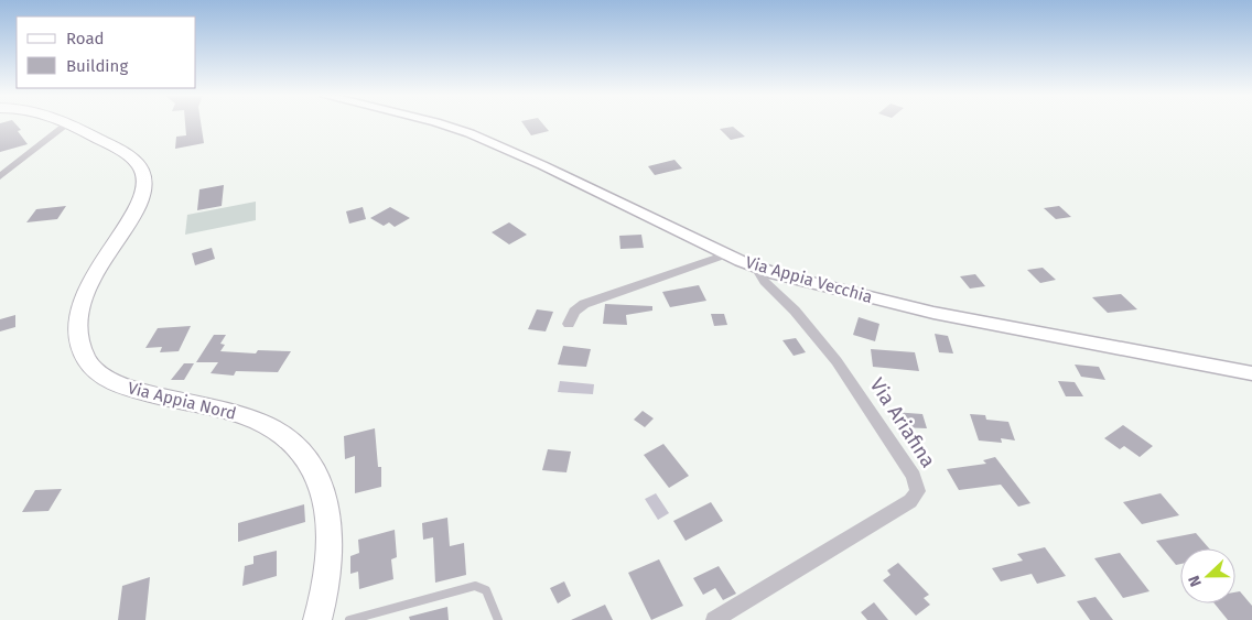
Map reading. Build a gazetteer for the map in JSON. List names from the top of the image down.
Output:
{
  "streets": {
    "main road": ["Via Appia Vecchia", "Via Appia Nord"],
    "street": ["Via Ariafina"]
  },
  "crossings": [
    ["Via Appia Vecchia", "Via Ariafina"]
  ],
  "legend": ["Road", "Building"],
  "north": "left"
}
